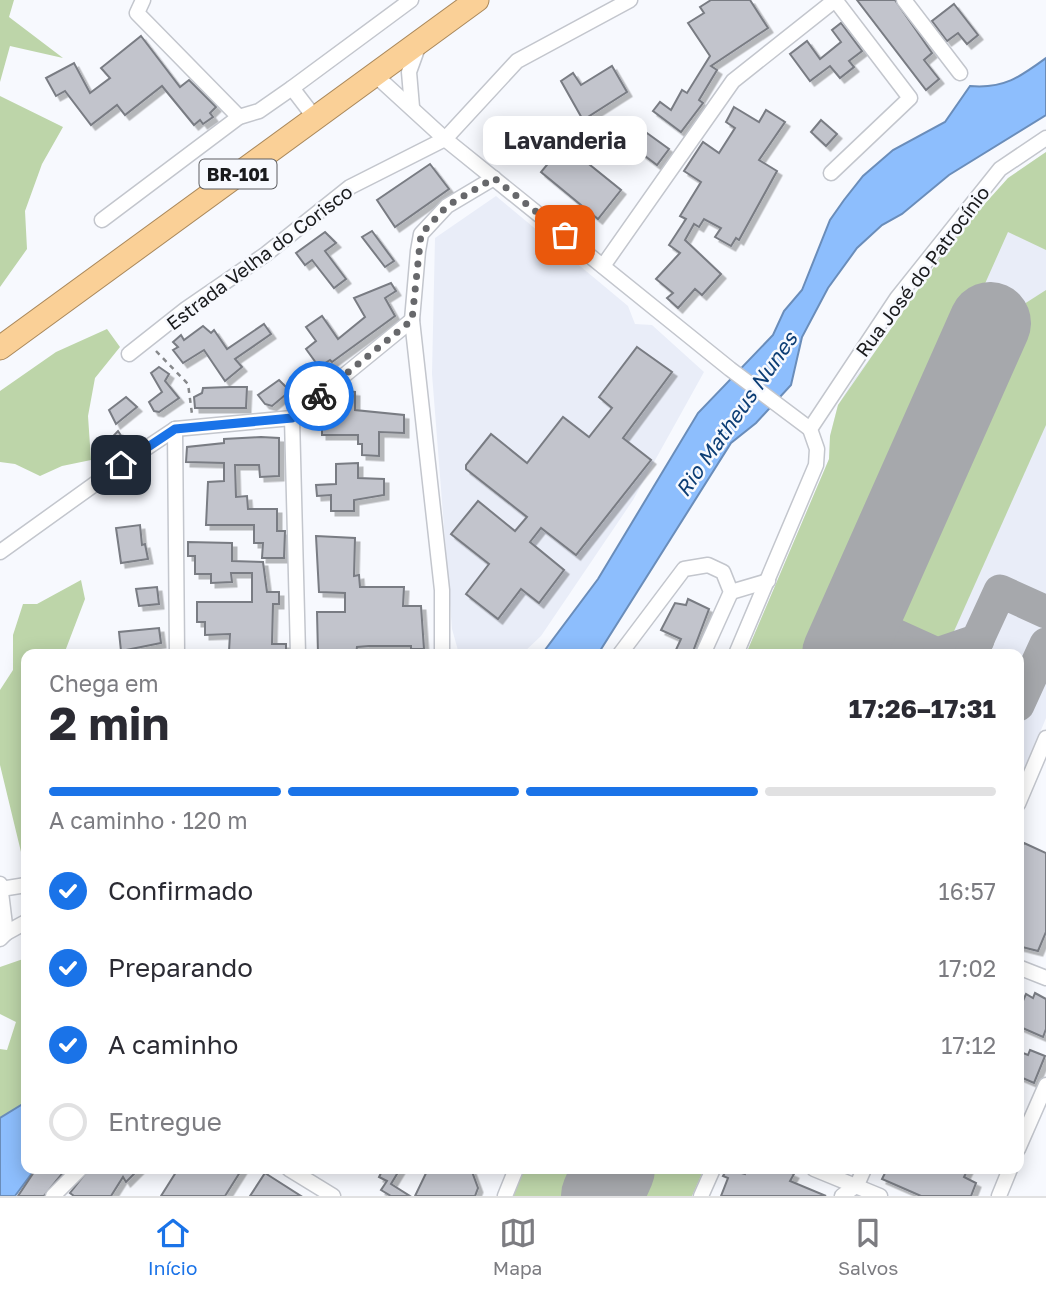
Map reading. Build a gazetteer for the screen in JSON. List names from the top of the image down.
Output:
{
  "streets": {
    "highway": ["BR-101"],
    "street": ["Estrada Velha do Corisco", "Rua José do Patrocínio"]
  },
  "water": ["Rio Matheus Nunes"],
  "places": ["Lavanderia"],
  "page": {
    "bubble": "Lavanderia",
    "heading": ["2 min", "Chega em", "17:26–17:31"],
    "bar": "A caminho · 120 m",
    "list": [
      ["Confirmado", "16:57"],
      ["Preparando", "17:02"],
      ["A caminho", "17:12"],
      "Entregue"
    ],
    "tabs": ["Início", "Mapa", "Salvos"]
  }
}
